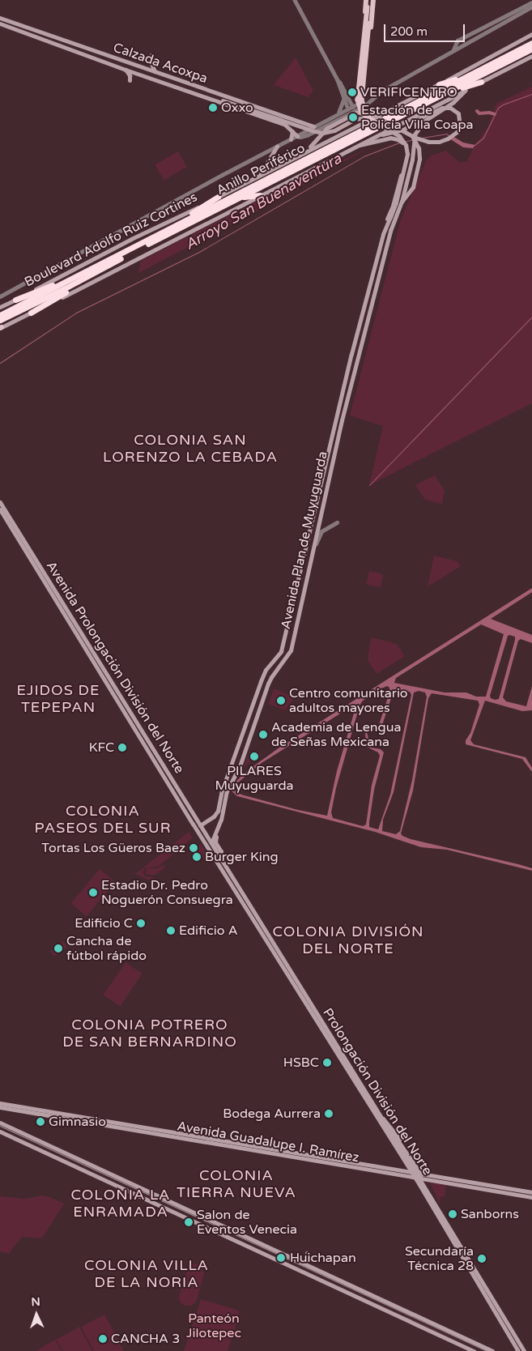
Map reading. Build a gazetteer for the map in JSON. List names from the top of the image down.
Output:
{
  "streets": {
    "highway": ["Anillo Periférico"],
    "main road": [
      "Calzada Acoxpa",
      "Boulevard Adolfo Ruiz Cortines",
      "Avenida Plan de Muyuguarda",
      "Avenida Prolongación División del Norte",
      "Prolongación División del Norte",
      "Avenida Guadalupe I. Ramírez"
    ]
  },
  "crossings": [
    ["Avenida Plan de Muyuguarda", "Avenida Prolongación División del Norte"],
    ["Avenida Plan de Muyuguarda", "Prolongación División del Norte"],
    ["Avenida Prolongación División del Norte", "Prolongación División del Norte"],
    ["Prolongación División del Norte", "Avenida Guadalupe I. Ramírez"]
  ],
  "districts": [
    "COLONIA SAN LORENZO LA CEBADA",
    "EJIDOS DE TEPEPAN",
    "COLONIA PASEOS DEL SUR",
    "COLONIA DIVISIÓN DEL NORTE",
    "COLONIA POTRERO DE SAN BERNARDINO",
    "COLONIA TIERRA NUEVA",
    "COLONIA LA ENRAMADA",
    "COLONIA VILLA DE LA NORIA"
  ],
  "water": ["Arroyo San Buenaventura"],
  "parks": ["Panteón Jilotepec"],
  "places": [
    "VERIFICENTRO",
    "Oxxo",
    "Estación de Policía Villa Coapa",
    "Centro comunitario adultos mayores",
    "Academia de Lengua de Señas Mexicana",
    "KFC",
    "PILARES Muyuguarda",
    "Tortas Los Güeros Baez",
    "Burger King",
    "Estadio Dr. Pedro Noguerón Consuegra",
    "Edificio C",
    "Edificio A",
    "Cancha de fútbol rápido",
    "HSBC",
    "Bodega Aurrera",
    "Gimnasio",
    "Sanborns",
    "Salon de Eventos Venecia",
    "Huichapan",
    "Secundaría Técnica 28",
    "CANCHA 3"
  ],
  "scale_bar": "200 m",
  "north": "top"
}
